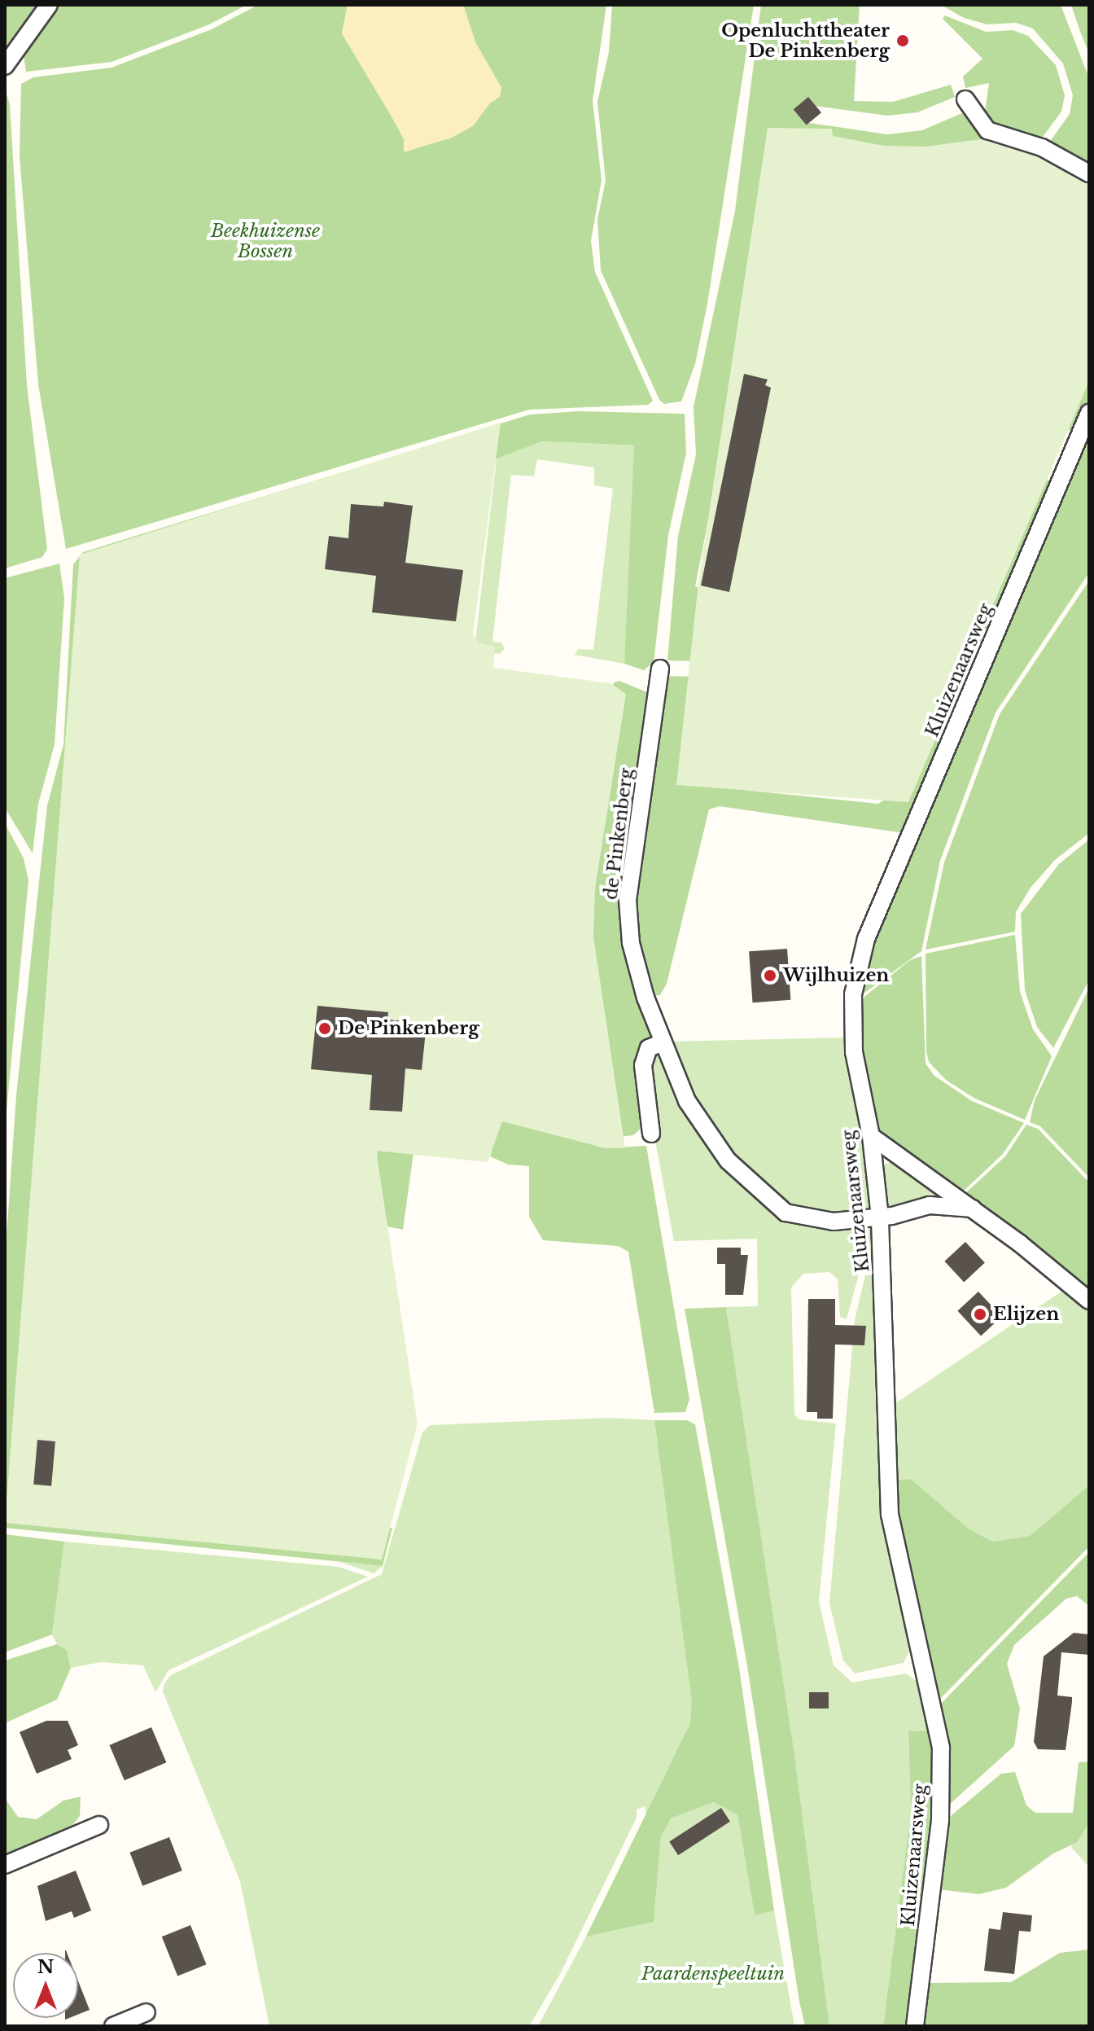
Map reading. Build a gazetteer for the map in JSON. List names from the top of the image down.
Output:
{
  "streets": {
    "street": ["Kluizenaarsweg", "de Pinkenberg"]
  },
  "crossings": [
    ["Kluizenaarsweg", "de Pinkenberg"]
  ],
  "parks": ["Beekhuizense Bossen", "Paardenspeeltuin"],
  "places": [
    "Openluchttheater De Pinkenberg",
    "Wijlhuizen",
    "De Pinkenberg",
    "Elijzen"
  ],
  "north": "top"
}
